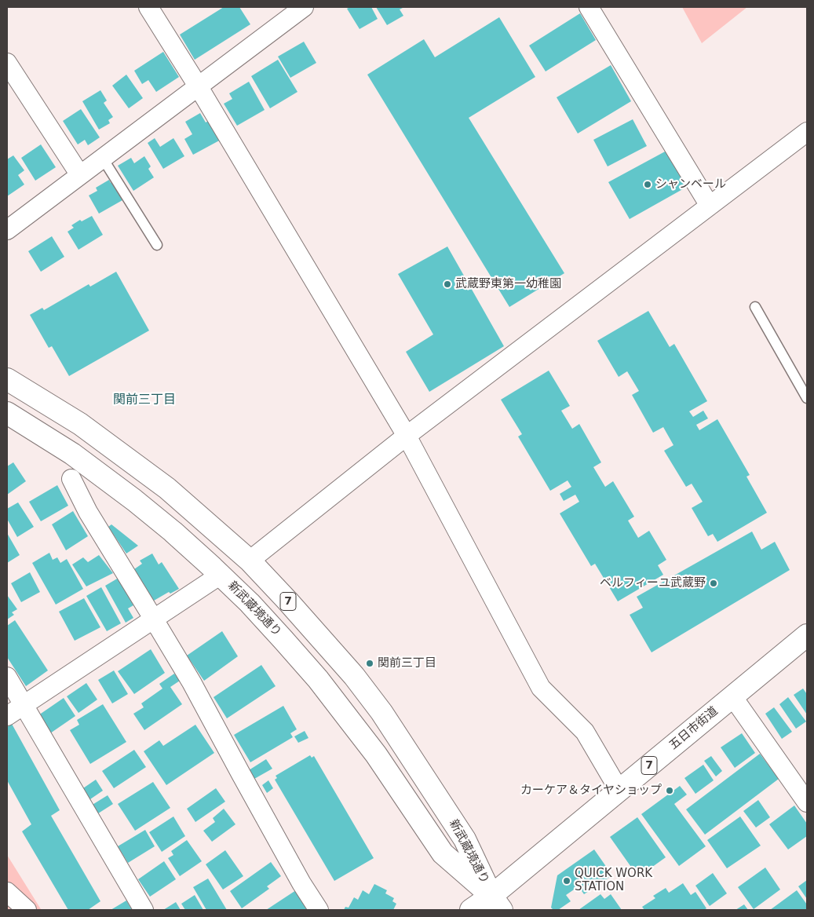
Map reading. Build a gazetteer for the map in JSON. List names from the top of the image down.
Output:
{
  "streets": {
    "main road": ["7", "新武蔵境通り", "五日市街道"]
  },
  "crossings": [
    ["新武蔵境通り", "五日市街道"]
  ],
  "districts": ["関前三丁目"],
  "places": [
    "シャンベール",
    "武蔵野東第一幼稚園",
    "ベルフィーユ武蔵野",
    "関前三丁目",
    "カーケア＆タイヤショップ",
    "QUICK WORK STATION"
  ]
}
